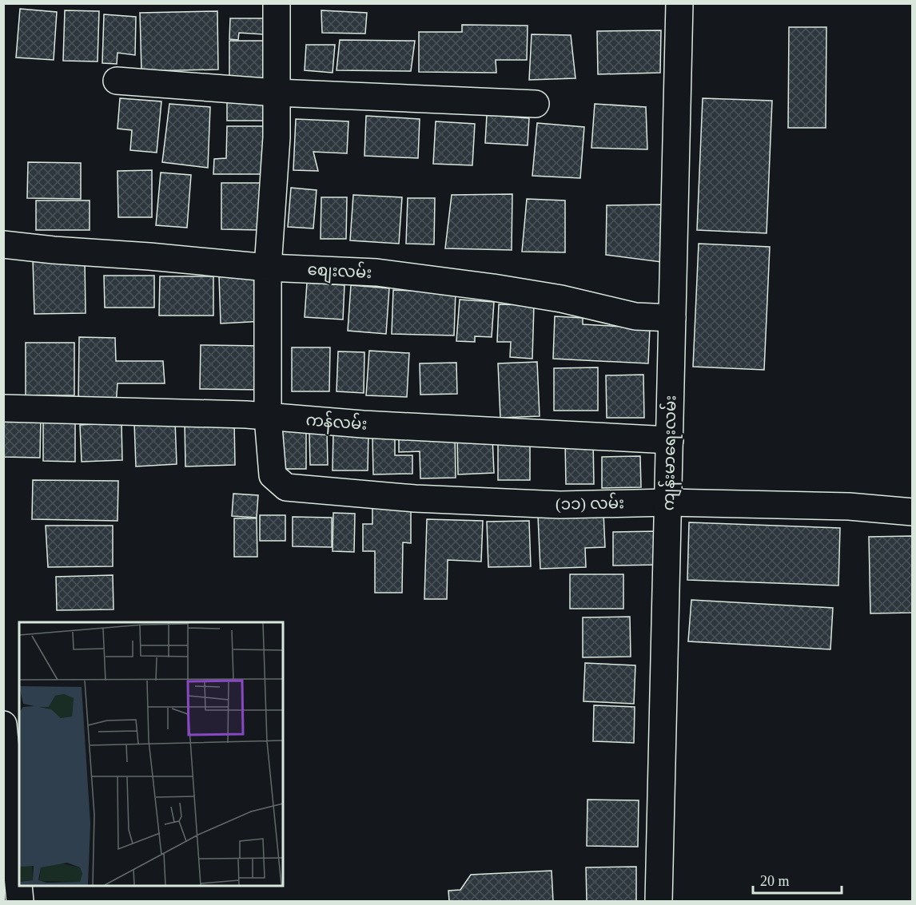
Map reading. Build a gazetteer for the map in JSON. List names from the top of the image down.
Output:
{
  "streets": {
    "street": [
      "စျေးလမ်း",
      "ကန်လမ်း",
      "ကျန်းမာရေးလမ်း",
      "(၁၁) လမ်း"
    ]
  },
  "crossings": [
    ["စျေးလမ်း", "ကျန်းမာရေးလမ်း"],
    ["ကန်လမ်း", "ကျန်းမာရေးလမ်း"],
    ["ကန်လမ်း", "(၁၁) လမ်း"],
    ["ကျန်းမာရေးလမ်း", "(၁၁) လမ်း"]
  ],
  "scale_bar": "20 m"
}
